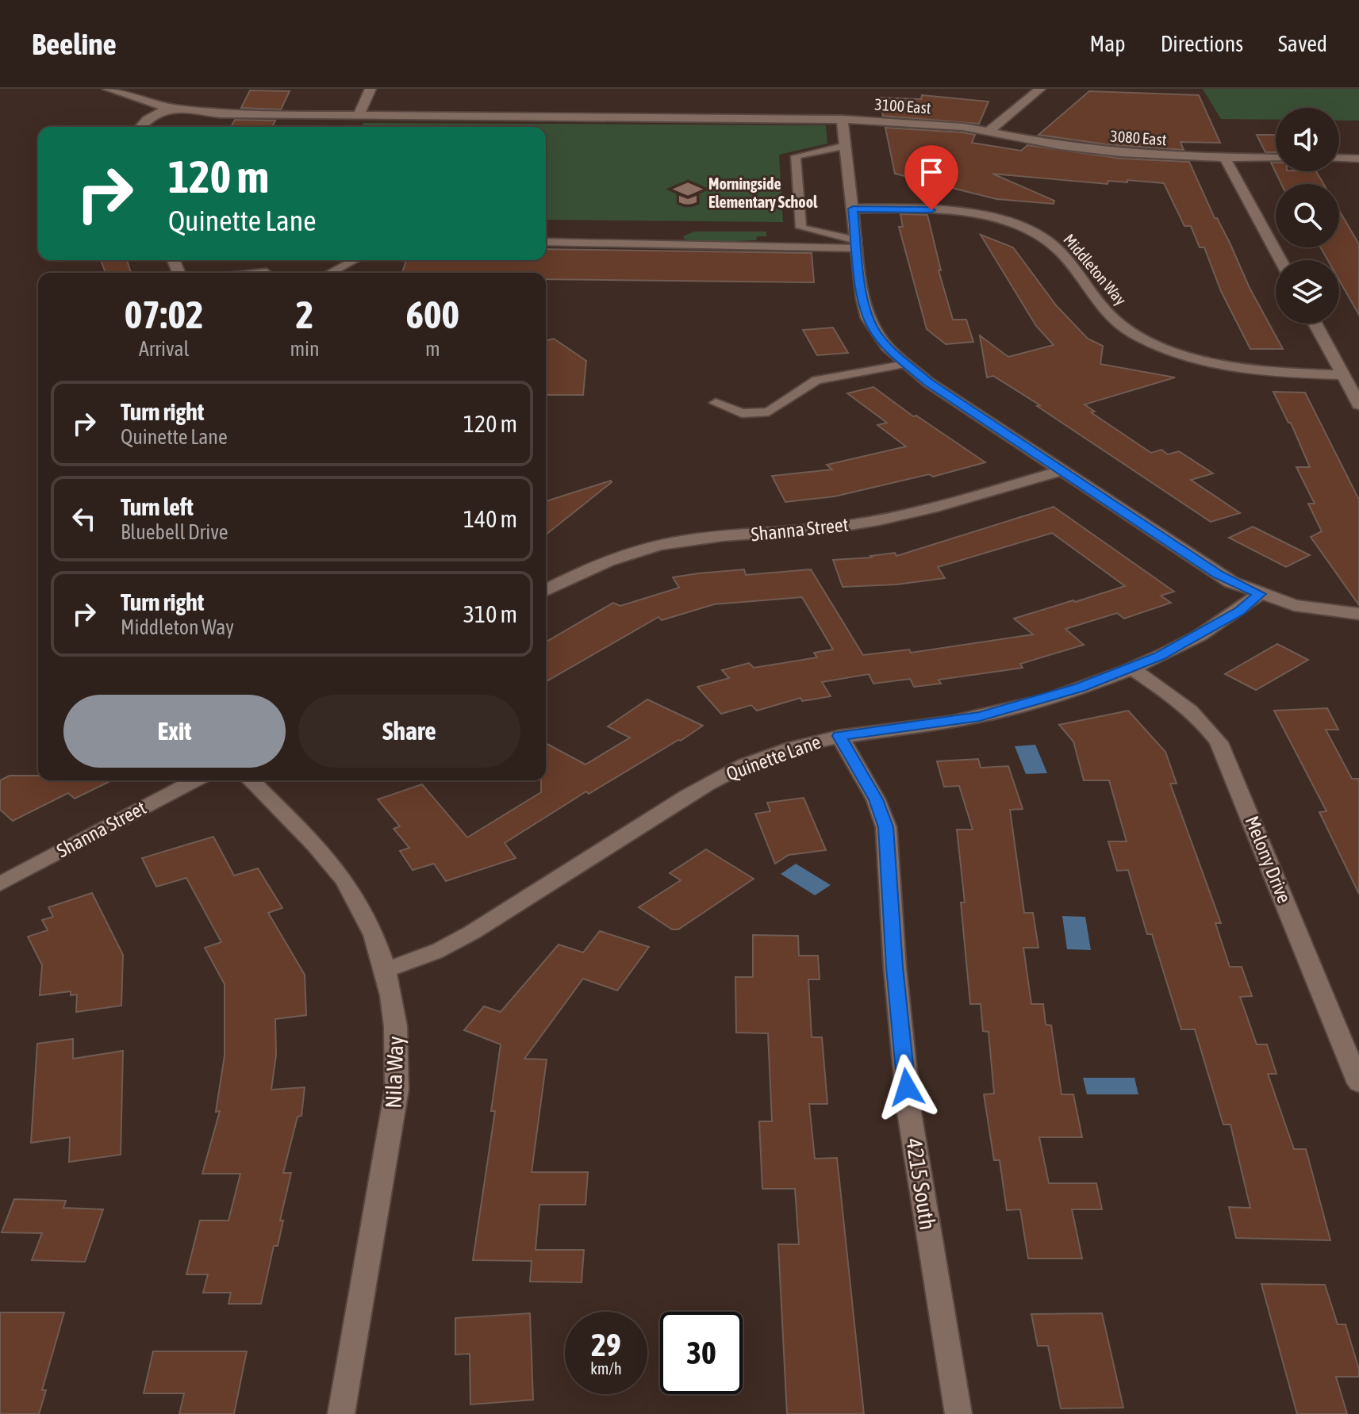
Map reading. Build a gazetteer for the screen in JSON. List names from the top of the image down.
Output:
{
  "streets": {
    "street": [
      "3100 East",
      "3080 East",
      "Middleton Way",
      "Shanna Street",
      "Quinette Lane",
      "Melony Drive",
      "Nila Way",
      "4215 South"
    ]
  },
  "crossings": [
    ["3100 East", "3080 East"],
    ["Quinette Lane", "Melony Drive"],
    ["Quinette Lane", "Nila Way"],
    ["Quinette Lane", "4215 South"]
  ],
  "places": {
    "school or university": ["Morningside Elementary School"]
  },
  "page": {
    "header": "Beeline",
    "nav": ["Map", "Directions", "Saved"],
    "turn": ["120 m", "Quinette Lane"],
    "eta": [
      "07:02",
      "Arrival",
      "2",
      "min",
      "600",
      "m"
    ],
    "list": [
      {
        "name": "Turn right",
        "note": "Quinette Lane",
        "value": "120 m"
      },
      {
        "name": "Turn left",
        "note": "Bluebell Drive",
        "value": "140 m"
      },
      {
        "name": "Turn right",
        "note": "Middleton Way",
        "value": "310 m"
      }
    ],
    "buttons": ["Exit", "Share"],
    "speed": "29 km/h",
    "limit": "30"
  }
}
